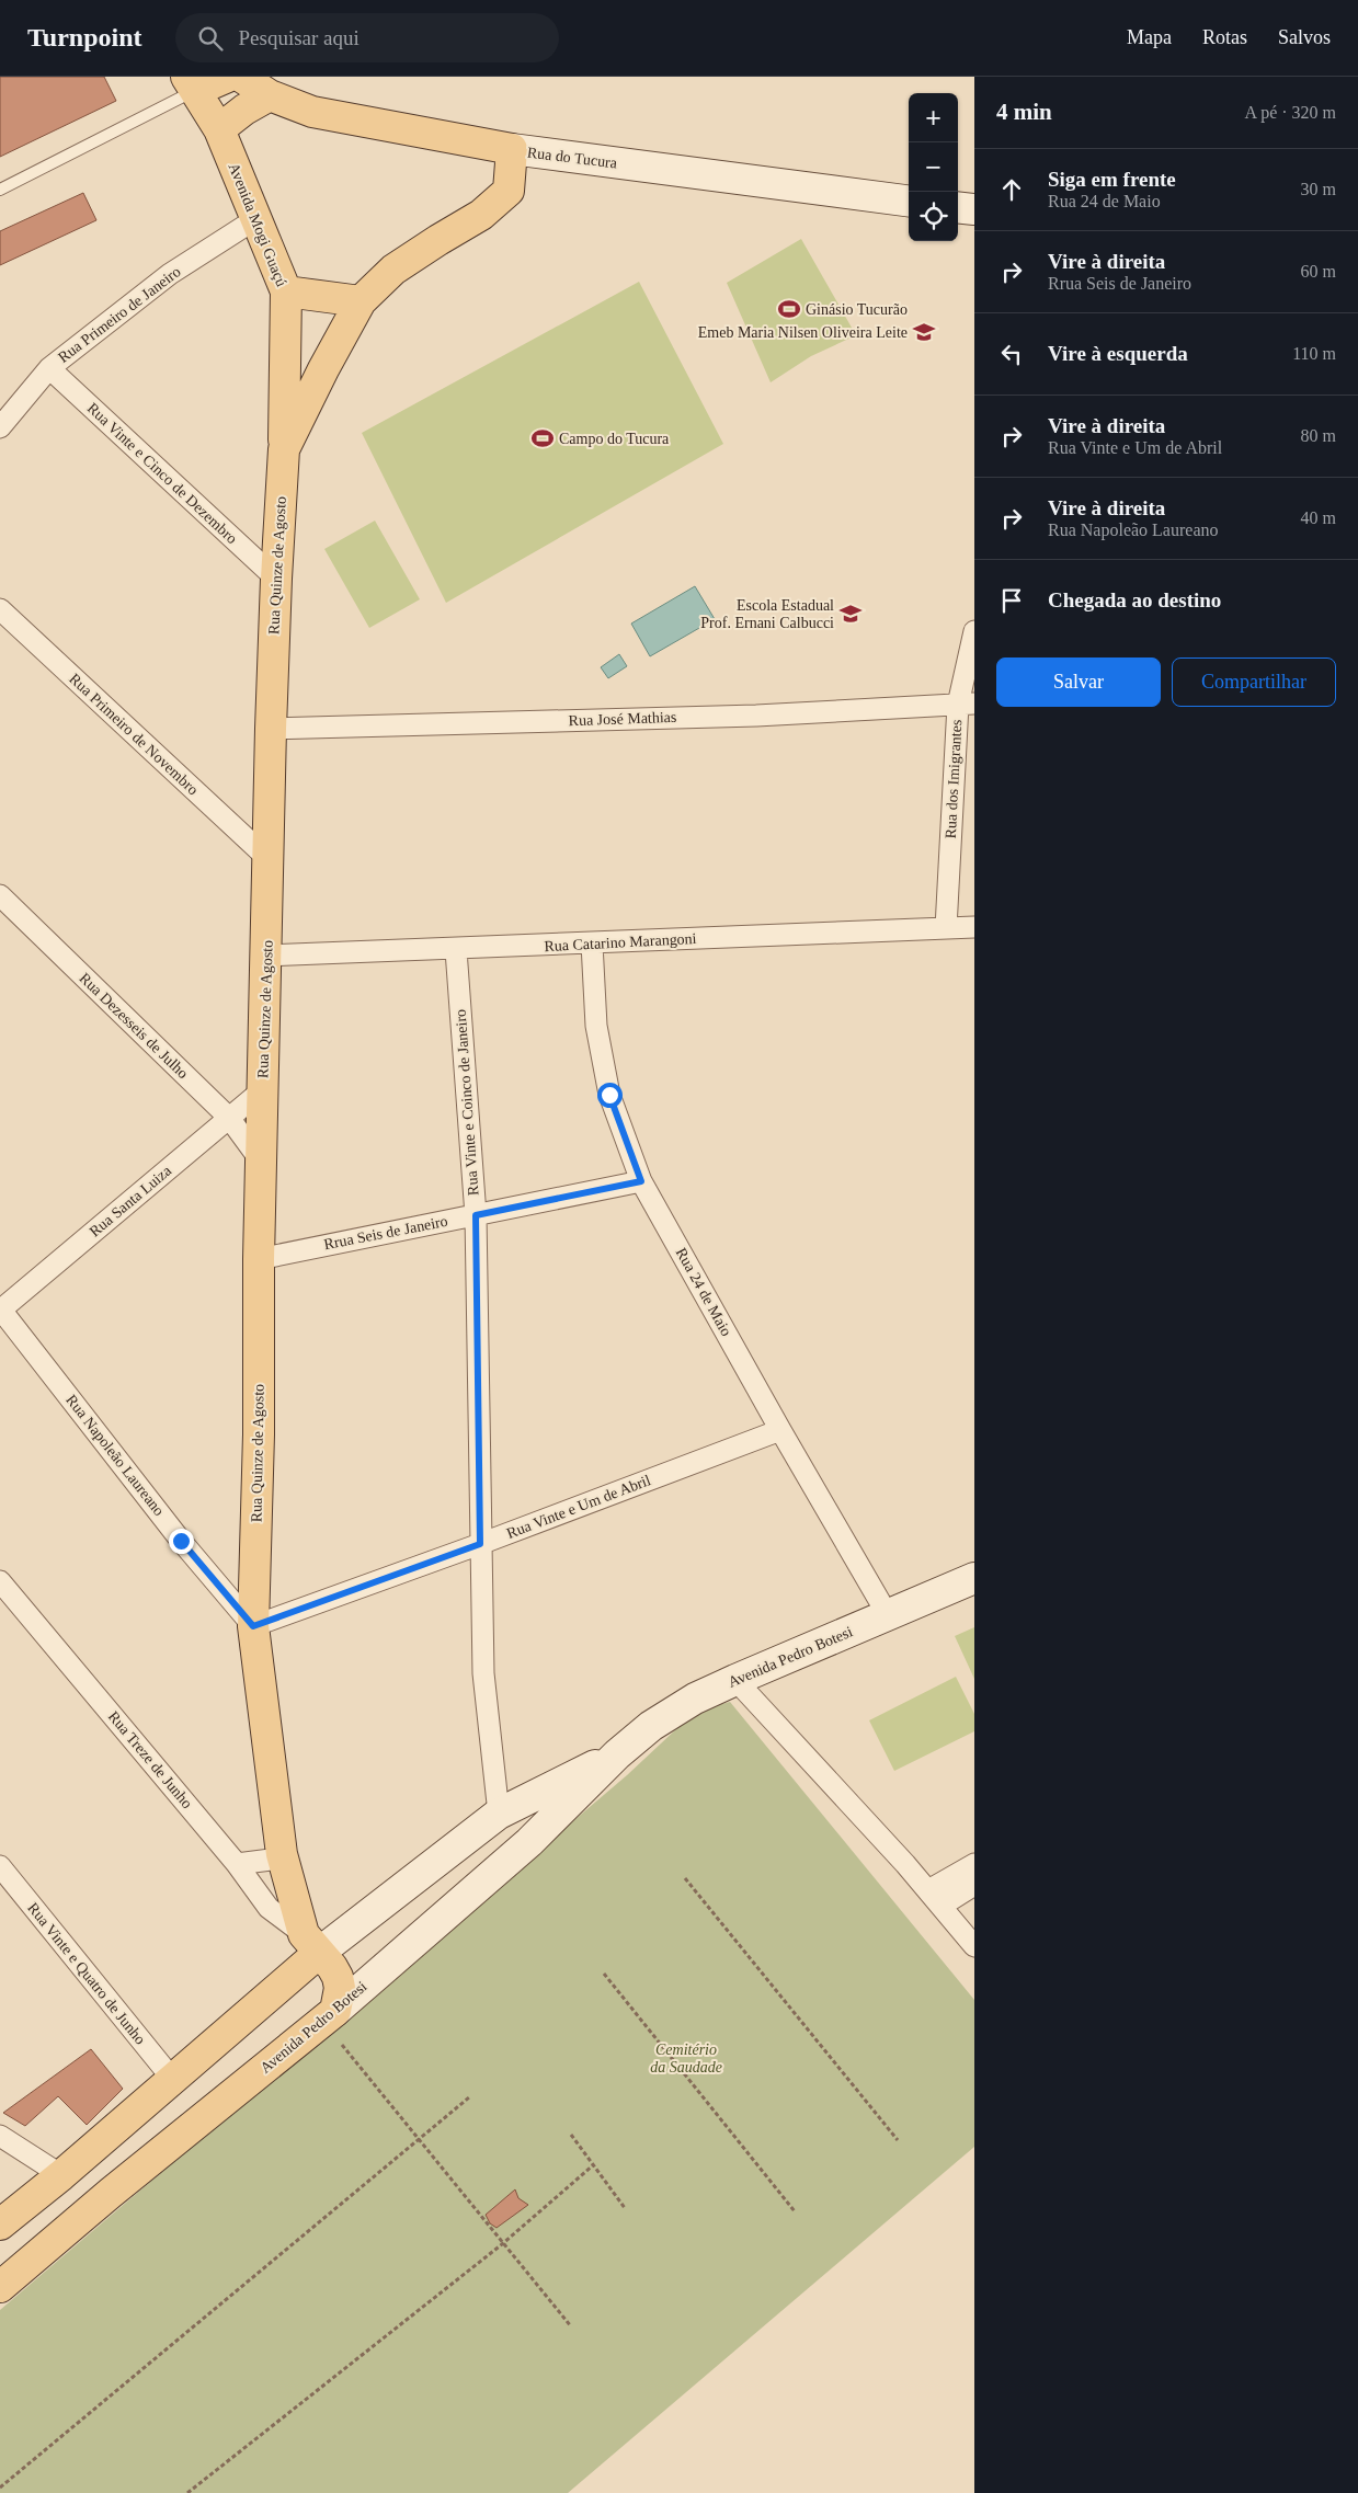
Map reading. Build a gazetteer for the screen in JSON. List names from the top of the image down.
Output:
{
  "streets": {
    "main road": [
      "Rua do Tucura",
      "Avenida Mogi Guaçú",
      "Rua Quinze de Agosto",
      "Avenida Pedro Botesi"
    ],
    "street": [
      "Rua Primeiro de Janeiro",
      "Rua Vinte e Cinco de Dezembro",
      "Rua José Mathias",
      "Rua Primeiro de Novembro",
      "Rua dos Imigrantes",
      "Rua Catarino Marangoni",
      "Rua Dezesseis de Julho",
      "Rua Vinte e Coinco de Janeiro",
      "Rua Santa Luiza",
      "Rrua Seis de Janeiro",
      "Rua 24 de Maio",
      "Rua Napoleão Laureano",
      "Rua Vinte e Um de Abril",
      "Rua Treze de Junho",
      "Rua Vinte e Quatro de Junho"
    ]
  },
  "crossings": [
    ["Rua do Tucura", "Rua Quinze de Agosto"],
    ["Avenida Mogi Guaçú", "Rua Primeiro de Janeiro"],
    ["Avenida Mogi Guaçú", "Rua Quinze de Agosto"],
    ["Rua Primeiro de Janeiro", "Rua Vinte e Cinco de Dezembro"],
    ["Rua Vinte e Cinco de Dezembro", "Rua Quinze de Agosto"],
    ["Rua Quinze de Agosto", "Rua José Mathias"],
    ["Rua Quinze de Agosto", "Rua Primeiro de Novembro"],
    ["Rua Quinze de Agosto", "Rua Catarino Marangoni"],
    ["Rua Quinze de Agosto", "Rua Dezesseis de Julho"],
    ["Rua Quinze de Agosto", "Rua Santa Luiza"],
    ["Rua Quinze de Agosto", "Rrua Seis de Janeiro"],
    ["Rua Quinze de Agosto", "Rua Napoleão Laureano"],
    ["Rua Quinze de Agosto", "Rua Vinte e Um de Abril"],
    ["Rua Quinze de Agosto", "Avenida Pedro Botesi"],
    ["Rua Quinze de Agosto", "Rua Treze de Junho"],
    ["Rua José Mathias", "Rua dos Imigrantes"],
    ["Rua dos Imigrantes", "Rua Catarino Marangoni"],
    ["Rua Catarino Marangoni", "Rua Vinte e Coinco de Janeiro"],
    ["Rua Catarino Marangoni", "Rua 24 de Maio"],
    ["Rua Dezesseis de Julho", "Rua Santa Luiza"],
    ["Rua Vinte e Coinco de Janeiro", "Rrua Seis de Janeiro"],
    ["Rua Vinte e Coinco de Janeiro", "Rua Vinte e Um de Abril"],
    ["Rua Vinte e Coinco de Janeiro", "Avenida Pedro Botesi"],
    ["Rua Santa Luiza", "Rua Napoleão Laureano"],
    ["Rrua Seis de Janeiro", "Rua 24 de Maio"],
    ["Rua 24 de Maio", "Rua Vinte e Um de Abril"],
    ["Rua 24 de Maio", "Avenida Pedro Botesi"],
    ["Rua Napoleão Laureano", "Rua Vinte e Um de Abril"],
    ["Avenida Pedro Botesi", "Rua Treze de Junho"],
    ["Avenida Pedro Botesi", "Rua Vinte e Quatro de Junho"]
  ],
  "parks": ["Cemitério da Saudade"],
  "places": {
    "sports": ["Ginásio Tucurão", "Campo do Tucura"],
    "school or university": ["Emeb Maria Nilsen Oliveira Leite", "Escola Estadual Prof. Ernani Calbucci"]
  },
  "page": {
    "header": "Turnpoint",
    "search": "Pesquisar aqui",
    "nav": ["Mapa", "Rotas", "Salvos"],
    "heading": ["4 min", "A pé · 320 m"],
    "map_buttons": ["+", "−"],
    "list": [
      ["Siga em frente", "Rua 24 de Maio", "30 m"],
      ["Vire à direita", "Rrua Seis de Janeiro", "60 m"],
      ["Vire à esquerda", "110 m"],
      ["Vire à direita", "Rua Vinte e Um de Abril", "80 m"],
      ["Vire à direita", "Rua Napoleão Laureano", "40 m"],
      "Chegada ao destino"
    ],
    "buttons": ["Salvar", "Compartilhar"]
  }
}
